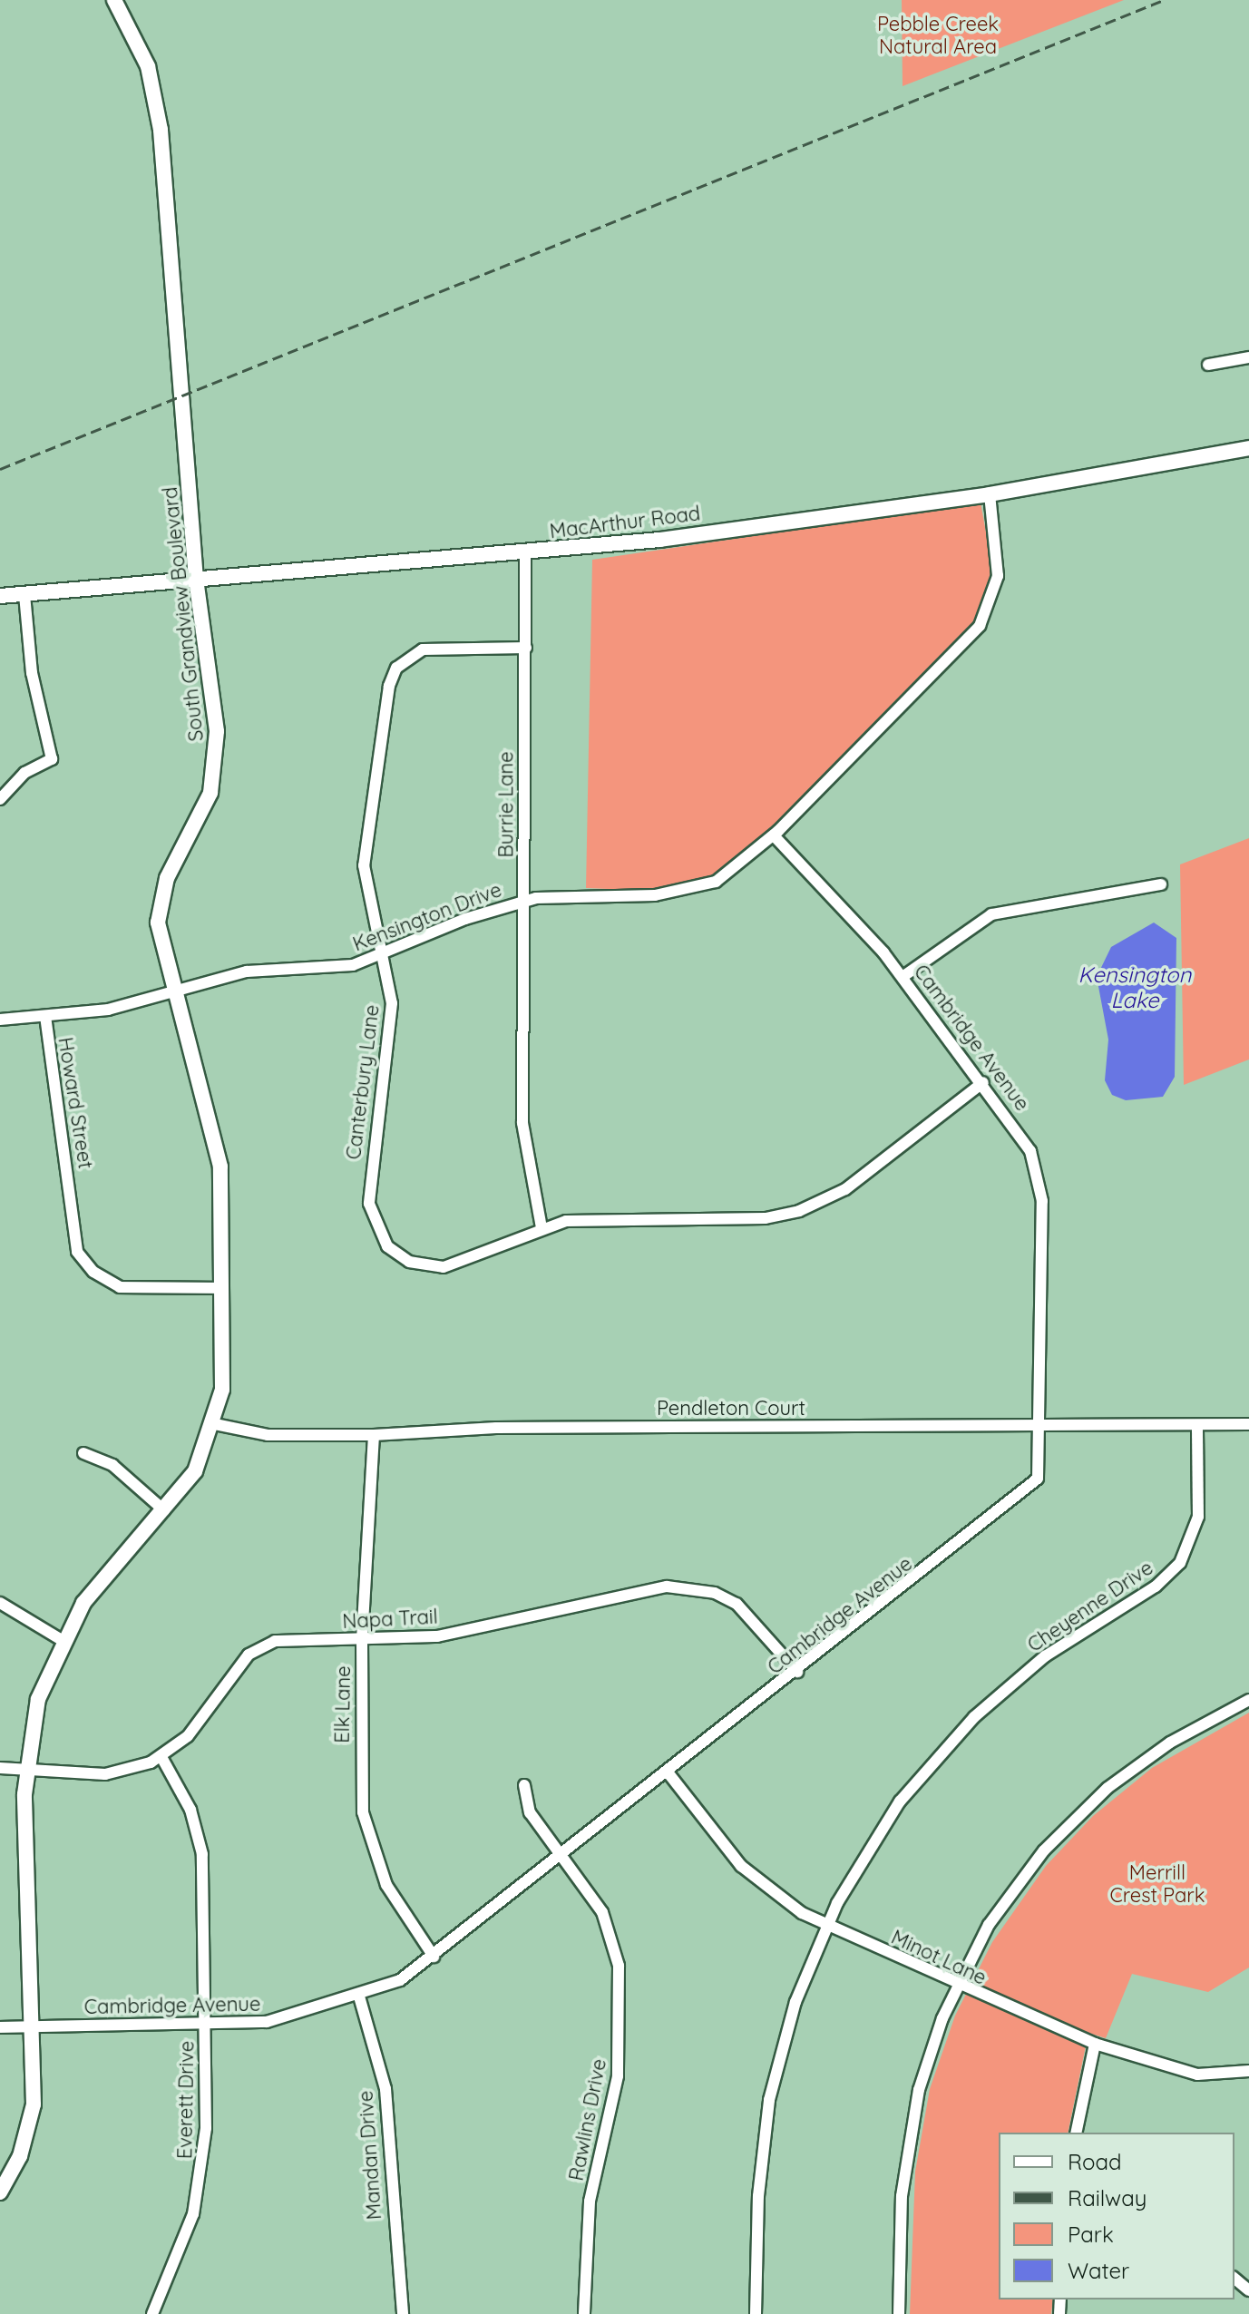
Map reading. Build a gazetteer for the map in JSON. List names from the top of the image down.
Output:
{
  "streets": {
    "street": [
      "MacArthur Road",
      "South Grandview Boulevard",
      "Burrie Lane",
      "Kensington Drive",
      "Cambridge Avenue",
      "Canterbury Lane",
      "Howard Street",
      "Pendleton Court",
      "Cheyenne Drive",
      "Napa Trail",
      "Elk Lane",
      "Minot Lane",
      "Everett Drive",
      "Rawlins Drive",
      "Mandan Drive"
    ]
  },
  "crossings": [
    ["MacArthur Road", "South Grandview Boulevard"],
    ["MacArthur Road", "Burrie Lane"],
    ["MacArthur Road", "Kensington Drive"],
    ["South Grandview Boulevard", "Kensington Drive"],
    ["South Grandview Boulevard", "Cambridge Avenue"],
    ["South Grandview Boulevard", "Howard Street"],
    ["South Grandview Boulevard", "Pendleton Court"],
    ["South Grandview Boulevard", "Napa Trail"],
    ["Burrie Lane", "Kensington Drive"],
    ["Burrie Lane", "Canterbury Lane"],
    ["Kensington Drive", "Cambridge Avenue"],
    ["Kensington Drive", "Canterbury Lane"],
    ["Kensington Drive", "Howard Street"],
    ["Cambridge Avenue", "Canterbury Lane"],
    ["Cambridge Avenue", "Pendleton Court"],
    ["Cambridge Avenue", "Napa Trail"],
    ["Cambridge Avenue", "Elk Lane"],
    ["Cambridge Avenue", "Minot Lane"],
    ["Cambridge Avenue", "Everett Drive"],
    ["Cambridge Avenue", "Rawlins Drive"],
    ["Cambridge Avenue", "Mandan Drive"],
    ["Pendleton Court", "Cheyenne Drive"],
    ["Pendleton Court", "Elk Lane"],
    ["Cheyenne Drive", "Minot Lane"],
    ["Napa Trail", "Elk Lane"],
    ["Napa Trail", "Everett Drive"]
  ],
  "water": ["Kensington Lake"],
  "parks": ["Pebble Creek Natural Area", "Merrill Crest Park"],
  "legend": [
    "Road",
    "Railway",
    "Park",
    "Water"
  ]
}
